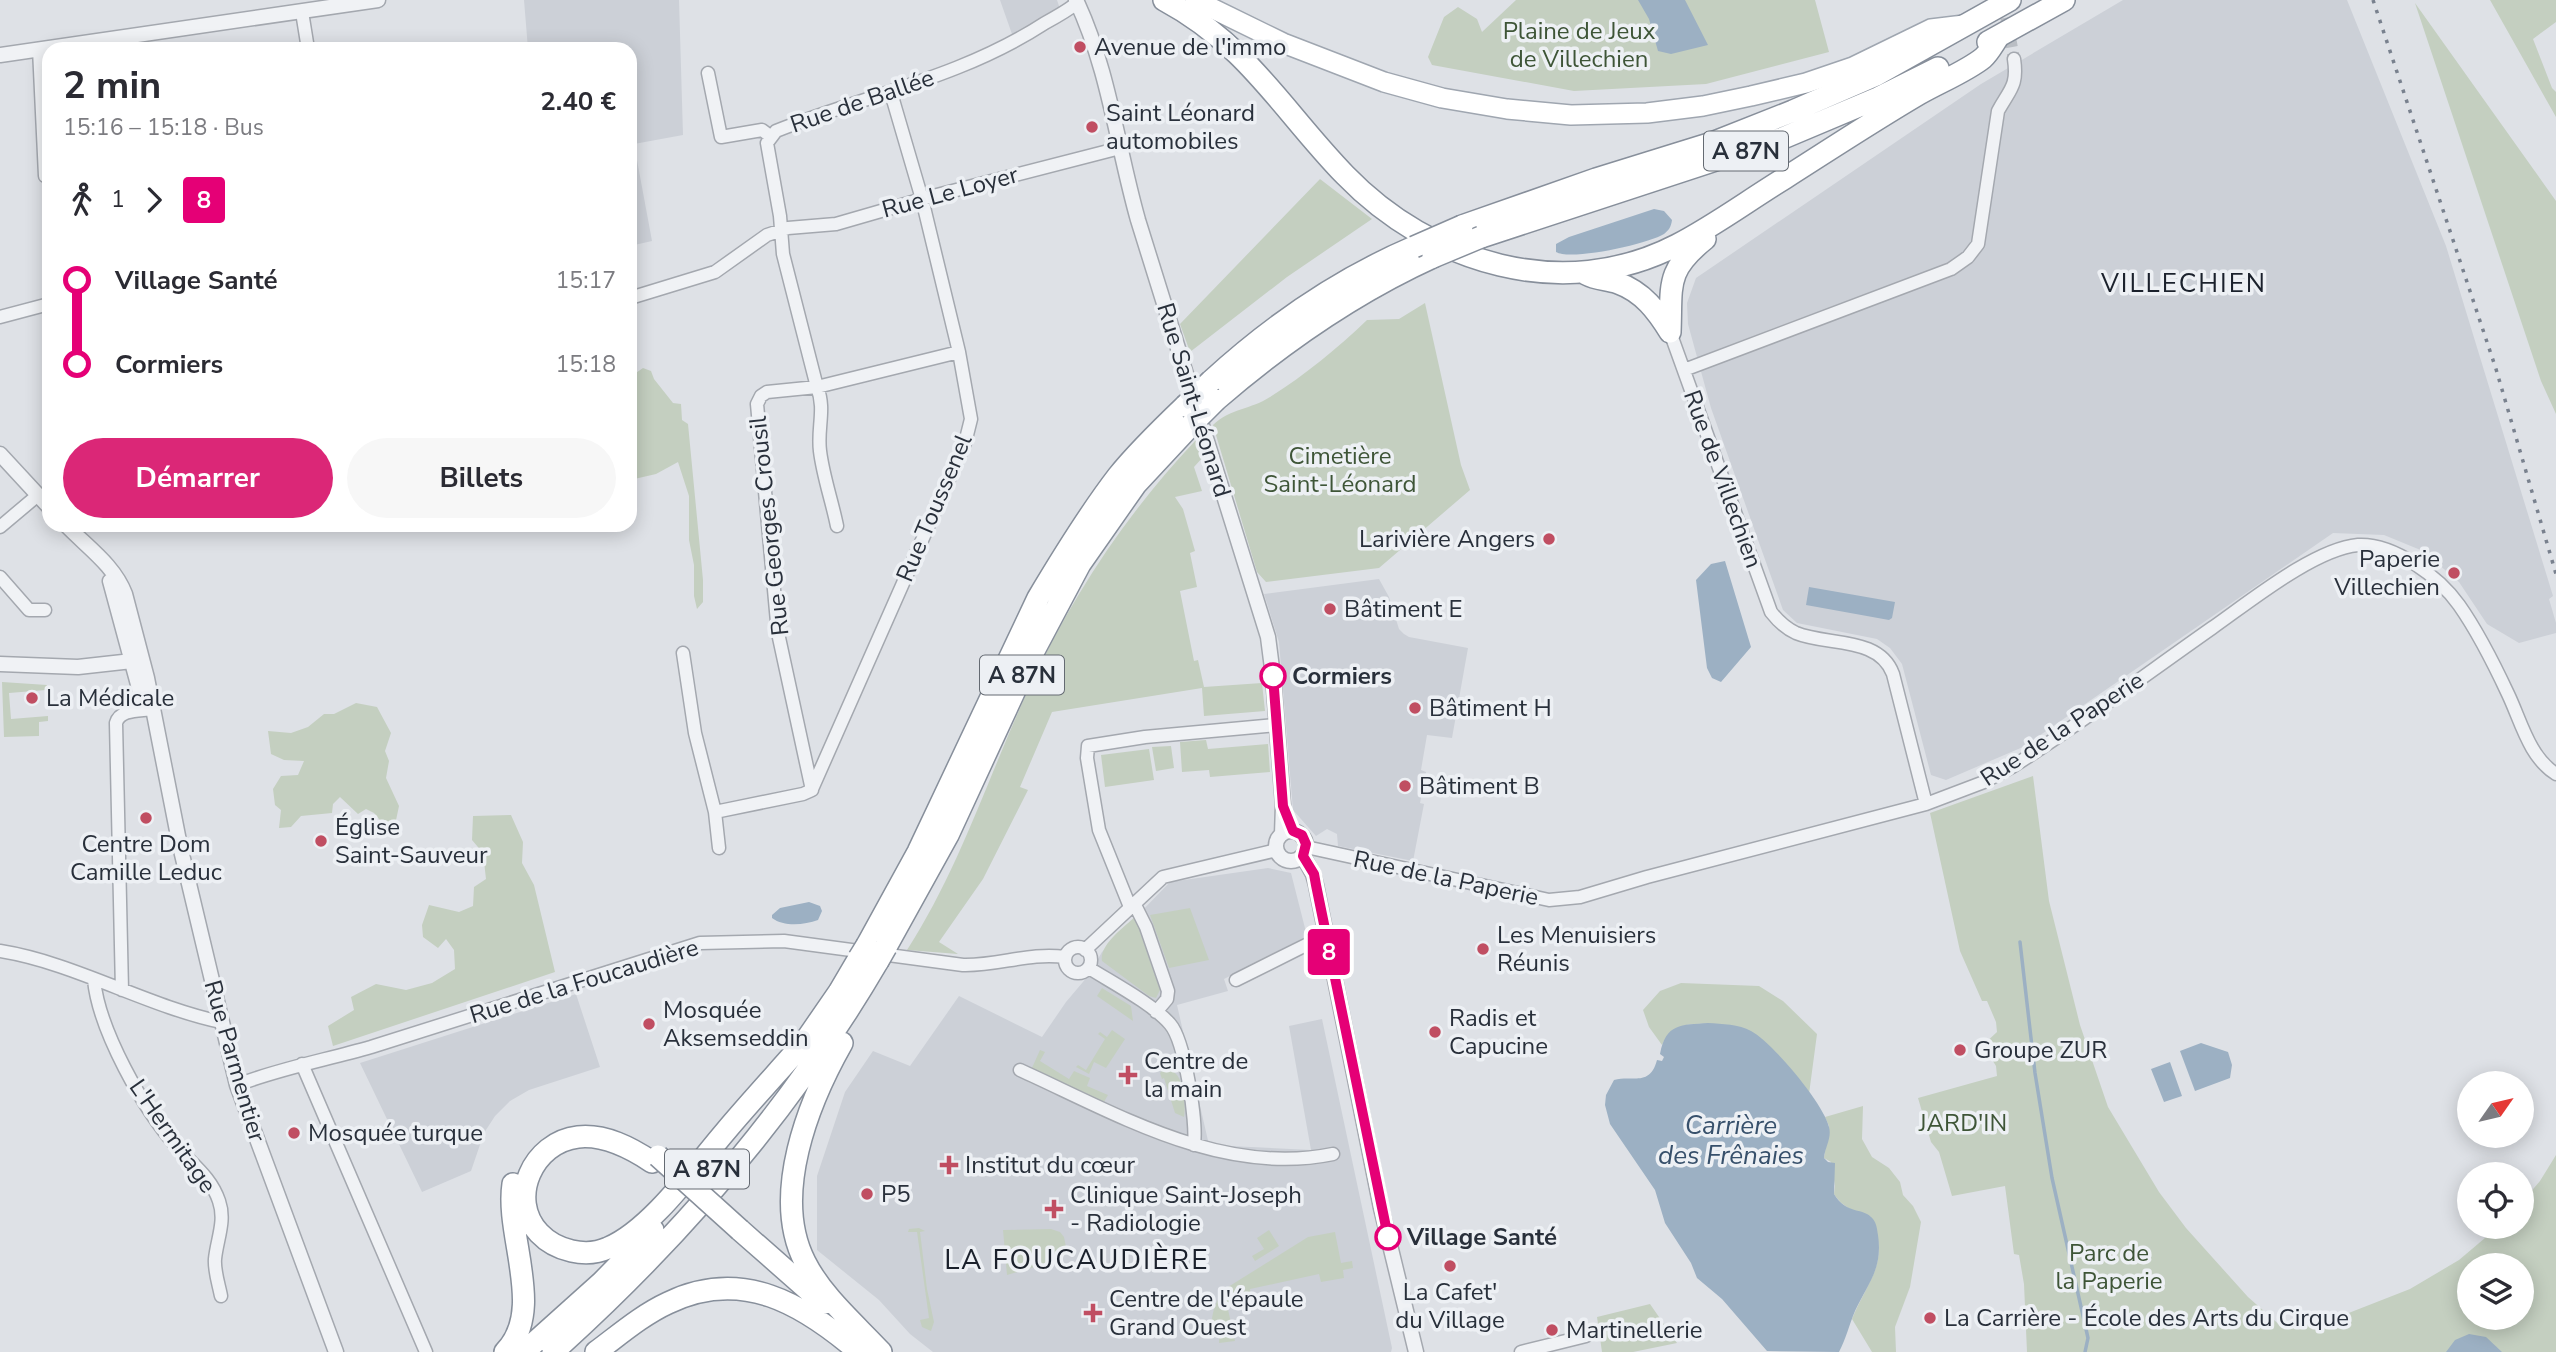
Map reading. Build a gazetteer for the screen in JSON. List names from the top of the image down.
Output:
{
  "streets": {
    "highway": ["A 87N"],
    "street": [
      "Rue de Ballée",
      "Rue Le Loyer",
      "Rue Saint-Léonard",
      "Rue de Villechien",
      "Rue Toussenel",
      "Rue Georges Crousil",
      "Rue de la Paperie",
      "Rue de la Foucaudière",
      "Rue Parmentier",
      "L'Hermitage"
    ]
  },
  "crossings": [
    ["Rue de Ballée", "Rue Le Loyer"],
    ["Rue de Ballée", "Rue Saint-Léonard"],
    ["Rue de Ballée", "Rue Toussenel"],
    ["Rue Le Loyer", "Rue Saint-Léonard"],
    ["Rue Le Loyer", "Rue Toussenel"],
    ["Rue Saint-Léonard", "Rue de la Paperie"],
    ["Rue Saint-Léonard", "Rue de la Foucaudière"],
    ["Rue de Villechien", "Rue de la Paperie"],
    ["Rue Toussenel", "Rue Georges Crousil"],
    ["Rue de la Paperie", "Rue de la Foucaudière"],
    ["Rue de la Foucaudière", "Rue Parmentier"]
  ],
  "districts": ["VILLECHIEN", "LA FOUCAUDIÈRE"],
  "water": ["Carrière des Frênaies"],
  "parks": [
    "Plaine de Jeux de Villechien",
    "Cimetière Saint-Léonard",
    "JARD'IN",
    "Parc de la Paperie"
  ],
  "places": {
    "other": [
      "Avenue de l'immo",
      "Saint Léonard automobiles",
      "Larivière Angers",
      "Paperie Villechien",
      "Bâtiment E",
      "Cormiers",
      "La Médicale",
      "Bâtiment H",
      "Bâtiment B",
      "Centre Dom Camille Leduc",
      "Église Saint-Sauveur",
      "Les Menuisiers Réunis",
      "Mosquée Aksemseddin",
      "Radis et Capucine",
      "Groupe ZUR",
      "Mosquée turque",
      "P5",
      "Village Santé",
      "La Cafet' du Village",
      "La Carrière - École des Arts du Cirque",
      "Martinellerie"
    ],
    "health": [
      "Centre de la main",
      "Institut du cœur",
      "Clinique Saint-Joseph - Radiologie",
      "Centre de l'épaule Grand Ouest"
    ]
  },
  "lines": ["bus line 8"],
  "north": "top right",
  "page": {
    "on_map": "8",
    "heading": ["2 min", "15:16 – 15:18 · Bus", "2.40 €"],
    "legs": ["1", "8"],
    "list": [
      {
        "name": "Village Santé",
        "value": "15:17"
      },
      {
        "name": "Cormiers",
        "value": "15:18"
      }
    ],
    "buttons": ["Démarrer", "Billets"]
  }
}
